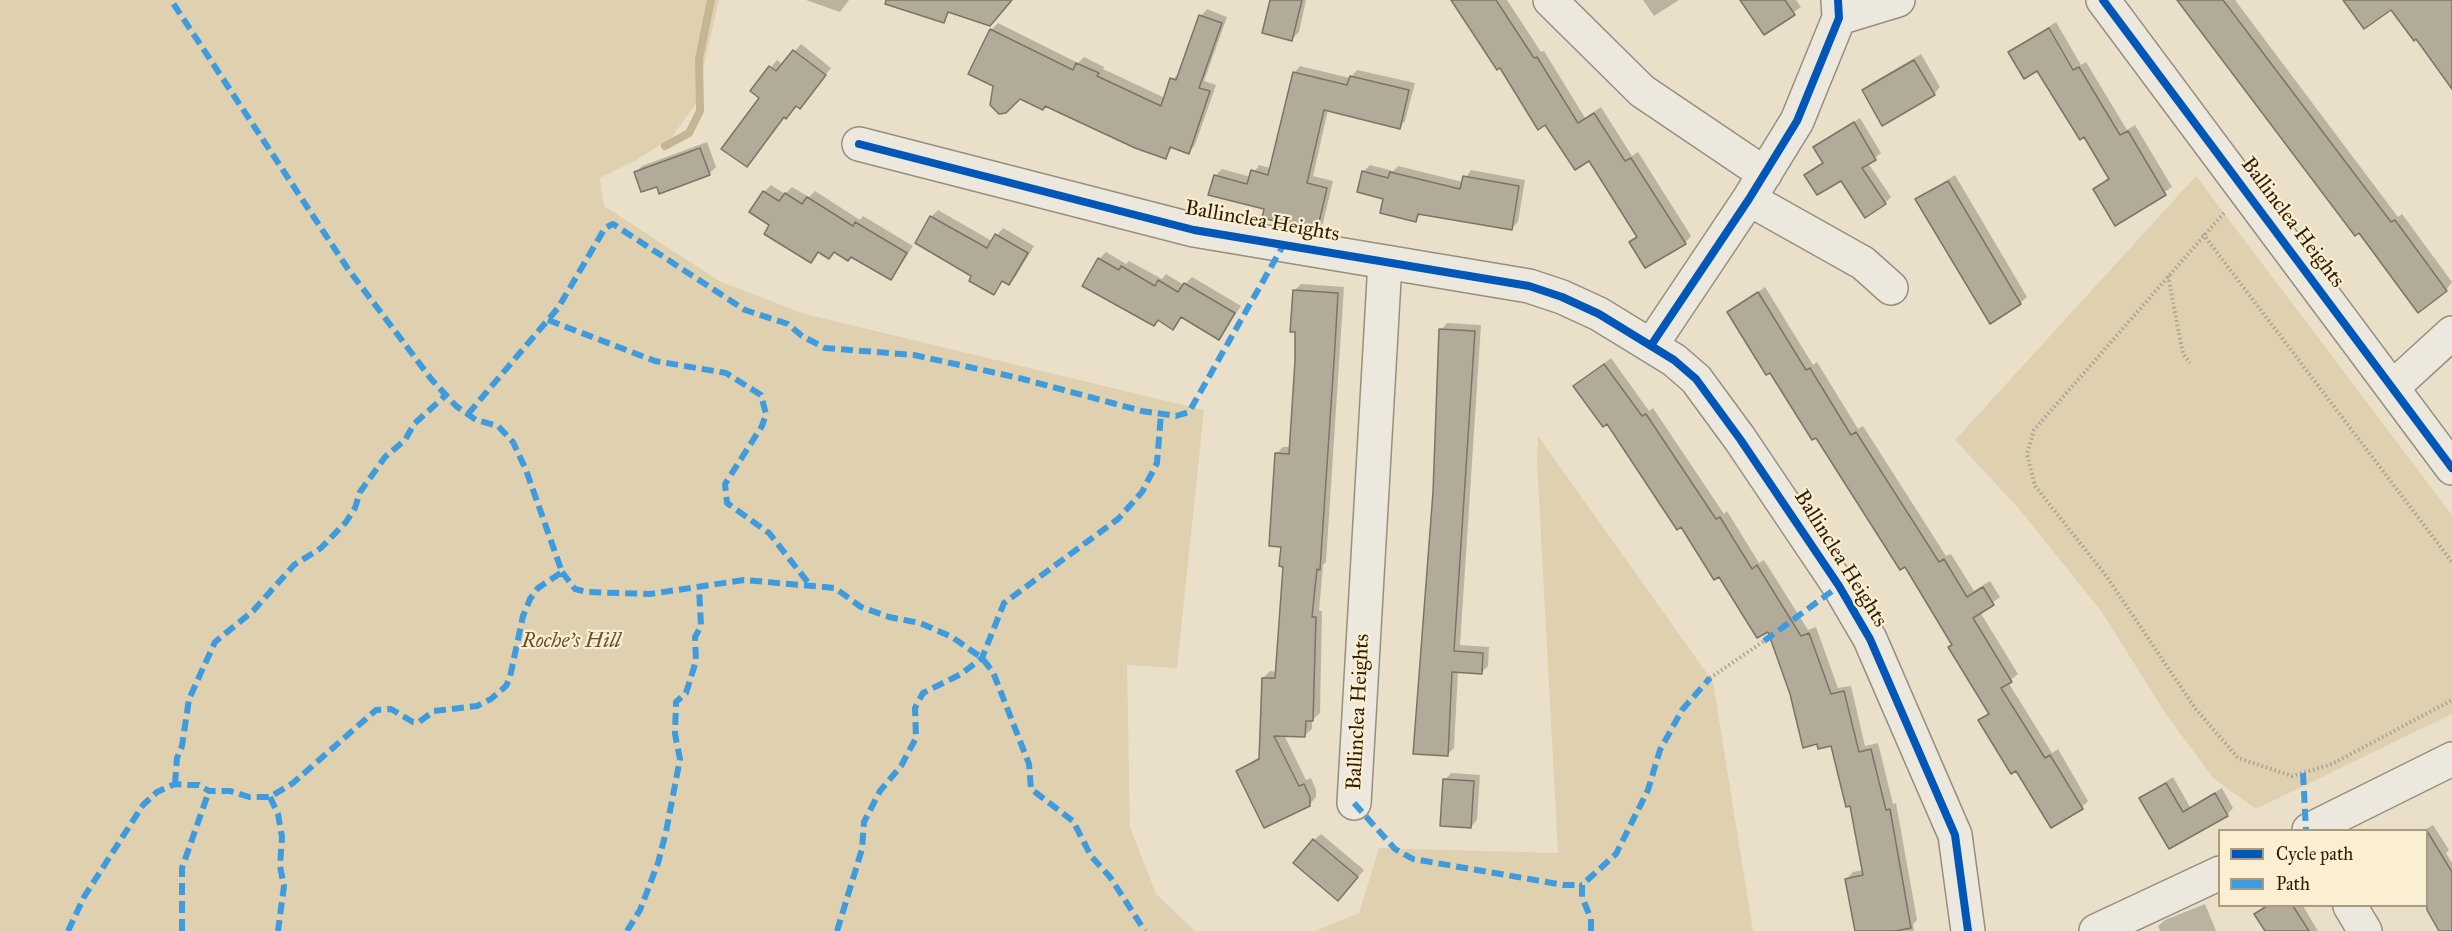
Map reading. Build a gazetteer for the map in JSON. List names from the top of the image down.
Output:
{
  "streets": {
    "street": ["Ballinclea Heights"]
  },
  "parks": ["Roche's Hill"],
  "legend": ["Cycle path", "Path"]
}
